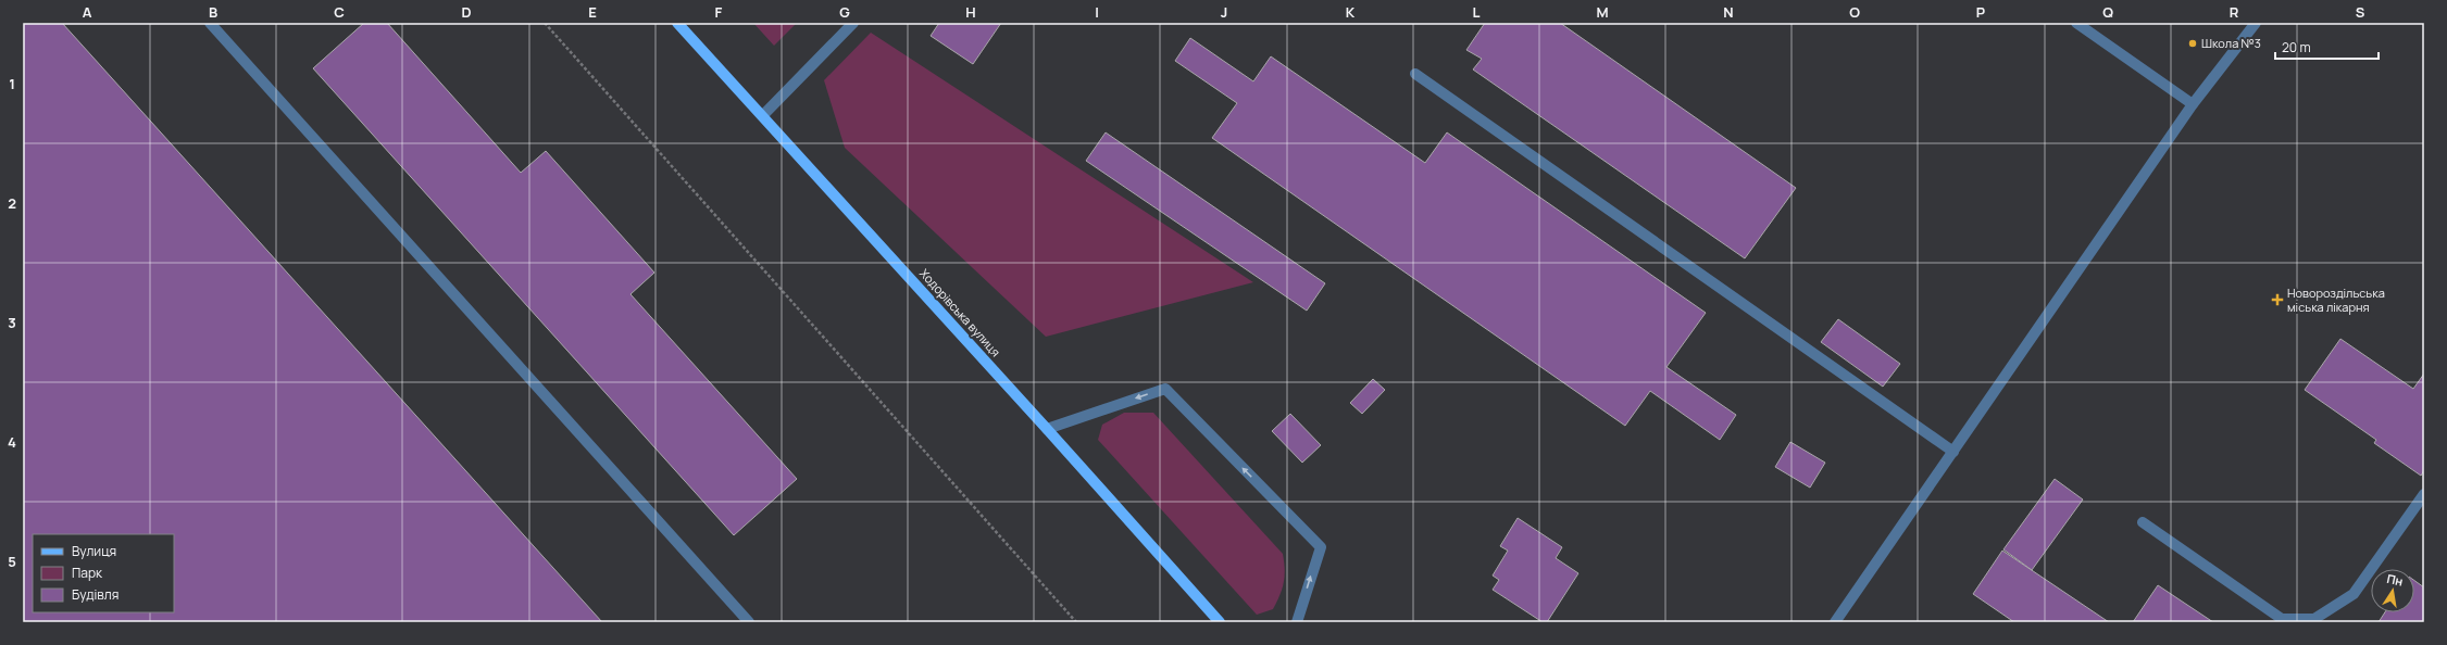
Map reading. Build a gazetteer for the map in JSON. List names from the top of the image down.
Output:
{
  "streets": {
    "main road": ["Ходорівська вулиця"]
  },
  "places": {
    "other": ["Школа №3"],
    "health": ["Новороздільська міська лікарня"]
  },
  "legend": ["Вулиця", "Парк", "Будівля"],
  "scale_bar": "20 m",
  "north": "top",
  "grid": {
    "columns": [
      "A",
      "B",
      "C",
      "D",
      "E",
      "F",
      "G",
      "H",
      "I",
      "J",
      "K",
      "L",
      "M",
      "N",
      "O",
      "P",
      "Q",
      "R",
      "S"
    ],
    "rows": [
      "1",
      "2",
      "3",
      "4",
      "5"
    ]
  }
}
